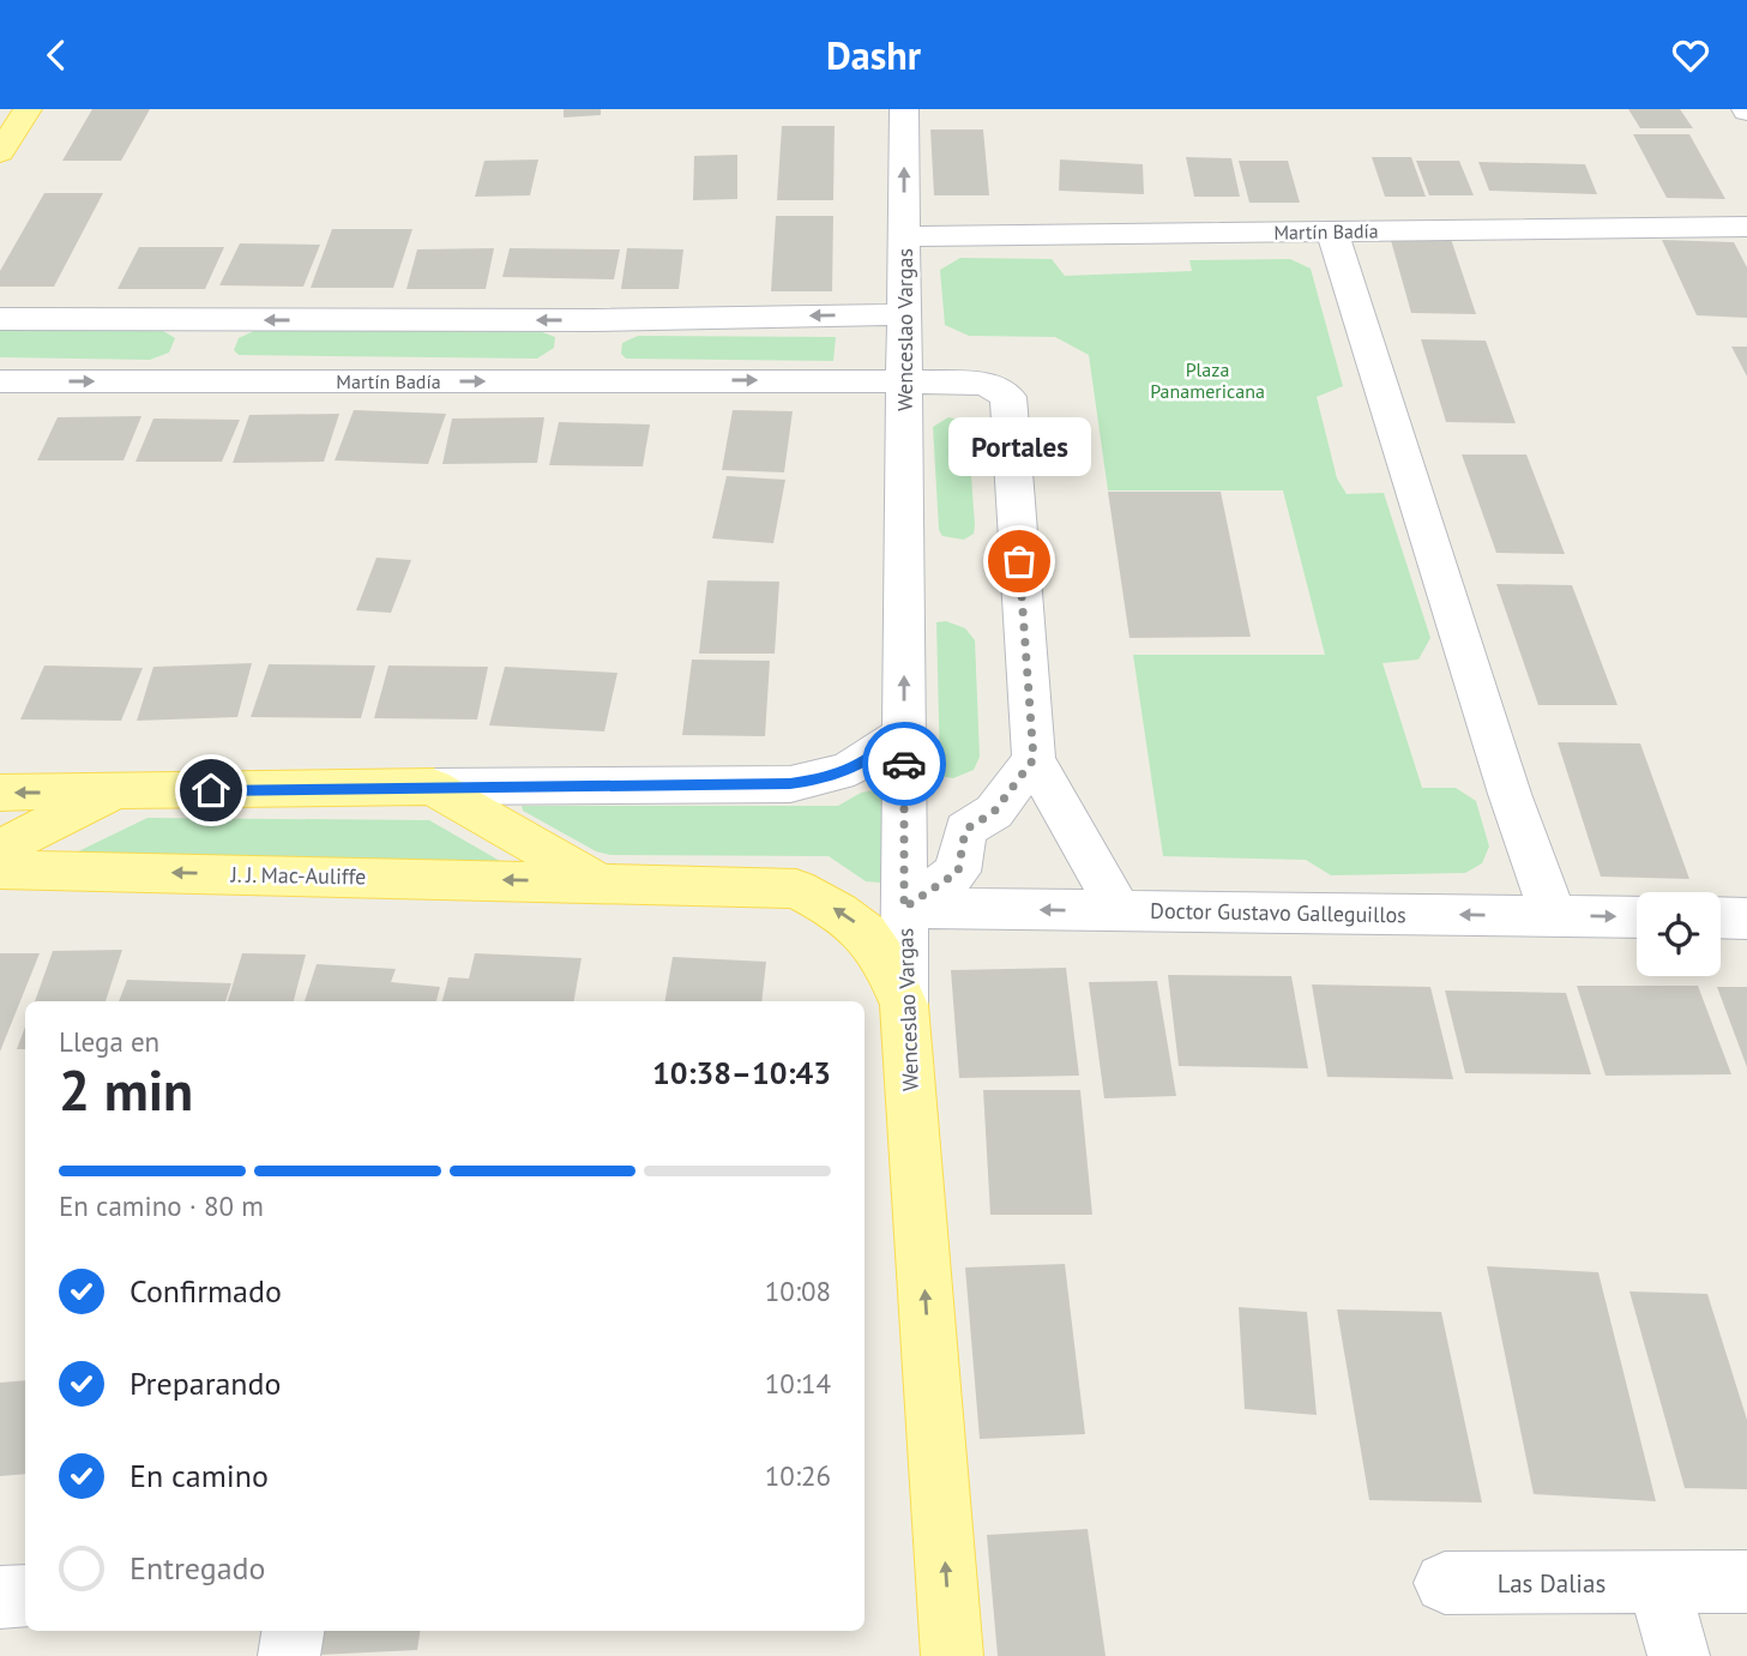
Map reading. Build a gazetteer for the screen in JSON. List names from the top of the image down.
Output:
{
  "streets": {
    "main road": ["Wenceslao Vargas", "J. J. Mac-Auliffe"],
    "street": ["Martín Badía", "Doctor Gustavo Galleguillos", "Las Dalias"]
  },
  "crossings": [
    ["Martín Badía", "Wenceslao Vargas"],
    ["Wenceslao Vargas", "J. J. Mac-Auliffe"],
    ["Wenceslao Vargas", "Doctor Gustavo Galleguillos"]
  ],
  "one_way": ["Wenceslao Vargas"],
  "parks": ["Plaza Panamericana"],
  "places": ["Portales"],
  "page": {
    "header": "Dashr",
    "bubble": "Portales",
    "heading": ["2 min", "Llega en", "10:38–10:43"],
    "bar": "En camino · 80 m",
    "list": [
      ["Confirmado", "10:08"],
      ["Preparando", "10:14"],
      ["En camino", "10:26"],
      "Entregado"
    ]
  }
}
